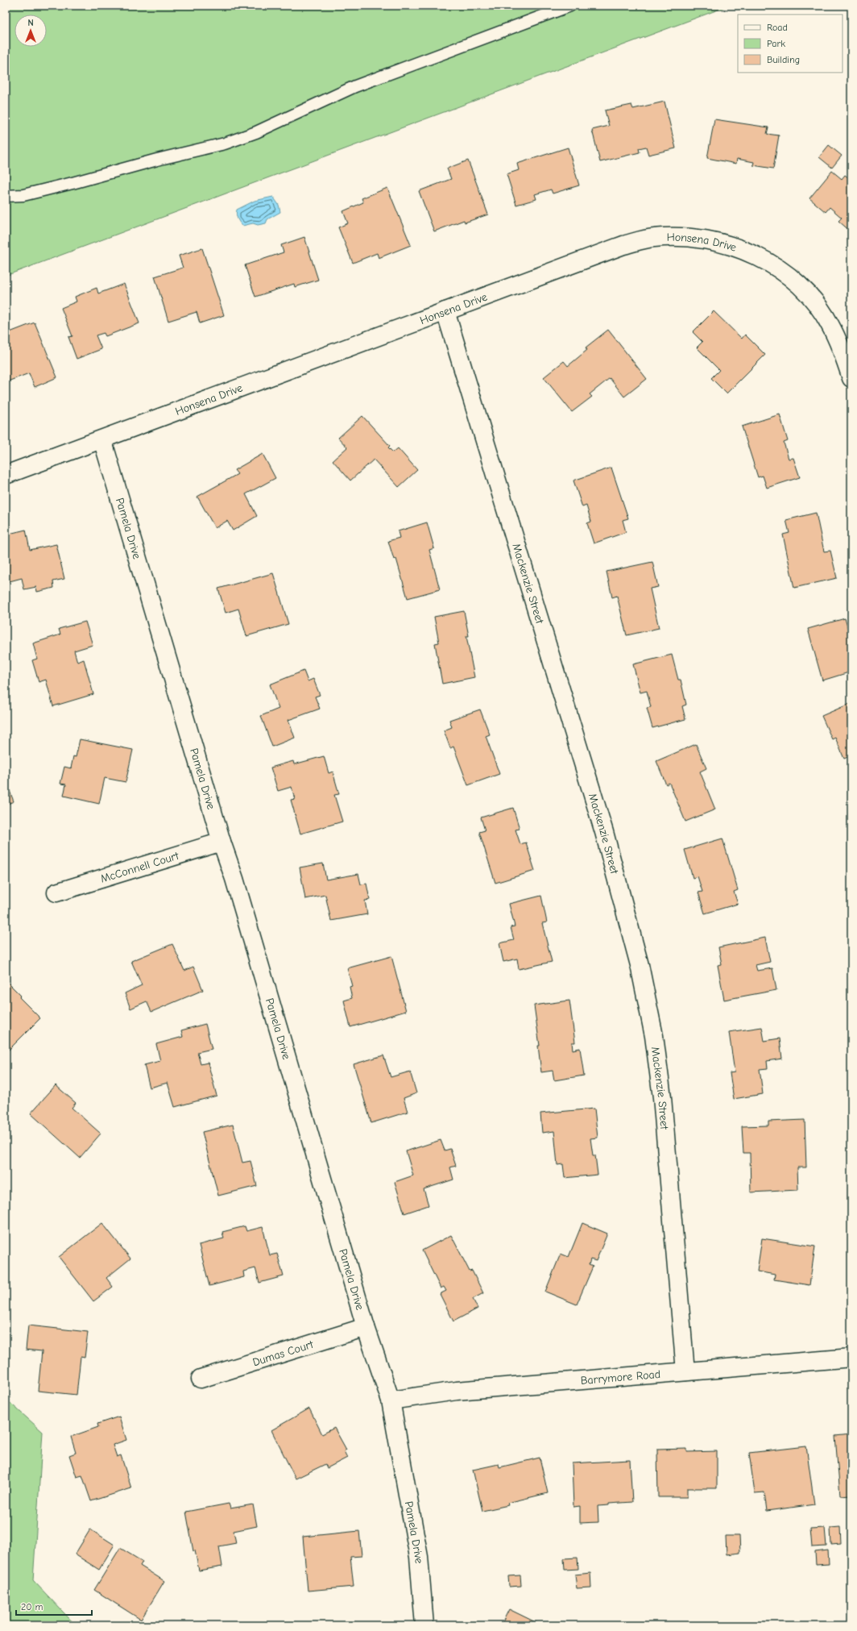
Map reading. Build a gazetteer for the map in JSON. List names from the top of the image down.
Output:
{
  "streets": {
    "street": [
      "Honsena Drive",
      "Pamela Drive",
      "Mackenzie Street",
      "McConnell Court",
      "Dumas Court",
      "Barrymore Road"
    ]
  },
  "crossings": [
    ["Honsena Drive", "Pamela Drive"],
    ["Honsena Drive", "Mackenzie Street"],
    ["Pamela Drive", "McConnell Court"],
    ["Pamela Drive", "Dumas Court"],
    ["Pamela Drive", "Barrymore Road"],
    ["Mackenzie Street", "Barrymore Road"]
  ],
  "legend": ["Road", "Park", "Building"],
  "scale_bar": "20 m",
  "north": "top"
}
